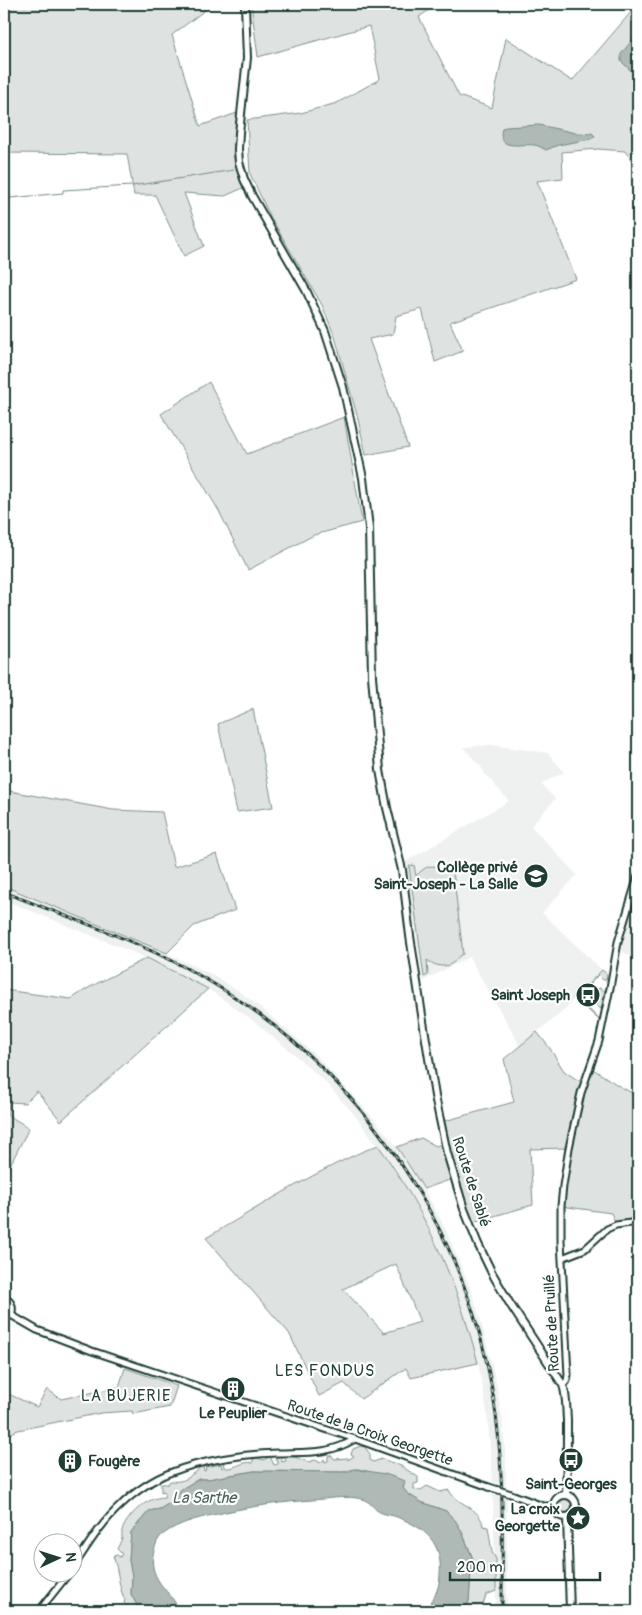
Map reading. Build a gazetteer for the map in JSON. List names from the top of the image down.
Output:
{
  "streets": {
    "main road": ["Route de Sablé"],
    "street": ["Route de Pruillé", "Route de la Croix Georgette"]
  },
  "crossings": [
    ["Route de Sablé", "Route de Pruillé"],
    ["Route de Sablé", "Route de la Croix Georgette"]
  ],
  "districts": ["LES FONDUS", "LA BUJERIE"],
  "water": ["La Sarthe"],
  "places": {
    "school or university": ["Collège privé Saint-Joseph - La Salle"],
    "bus stop": ["Saint Joseph", "Saint-Georges"],
    "building": ["Le Peuplier", "Fougère"],
    "place": ["La croix Georgette"]
  },
  "scale_bar": "200 m",
  "north": "right"
}
